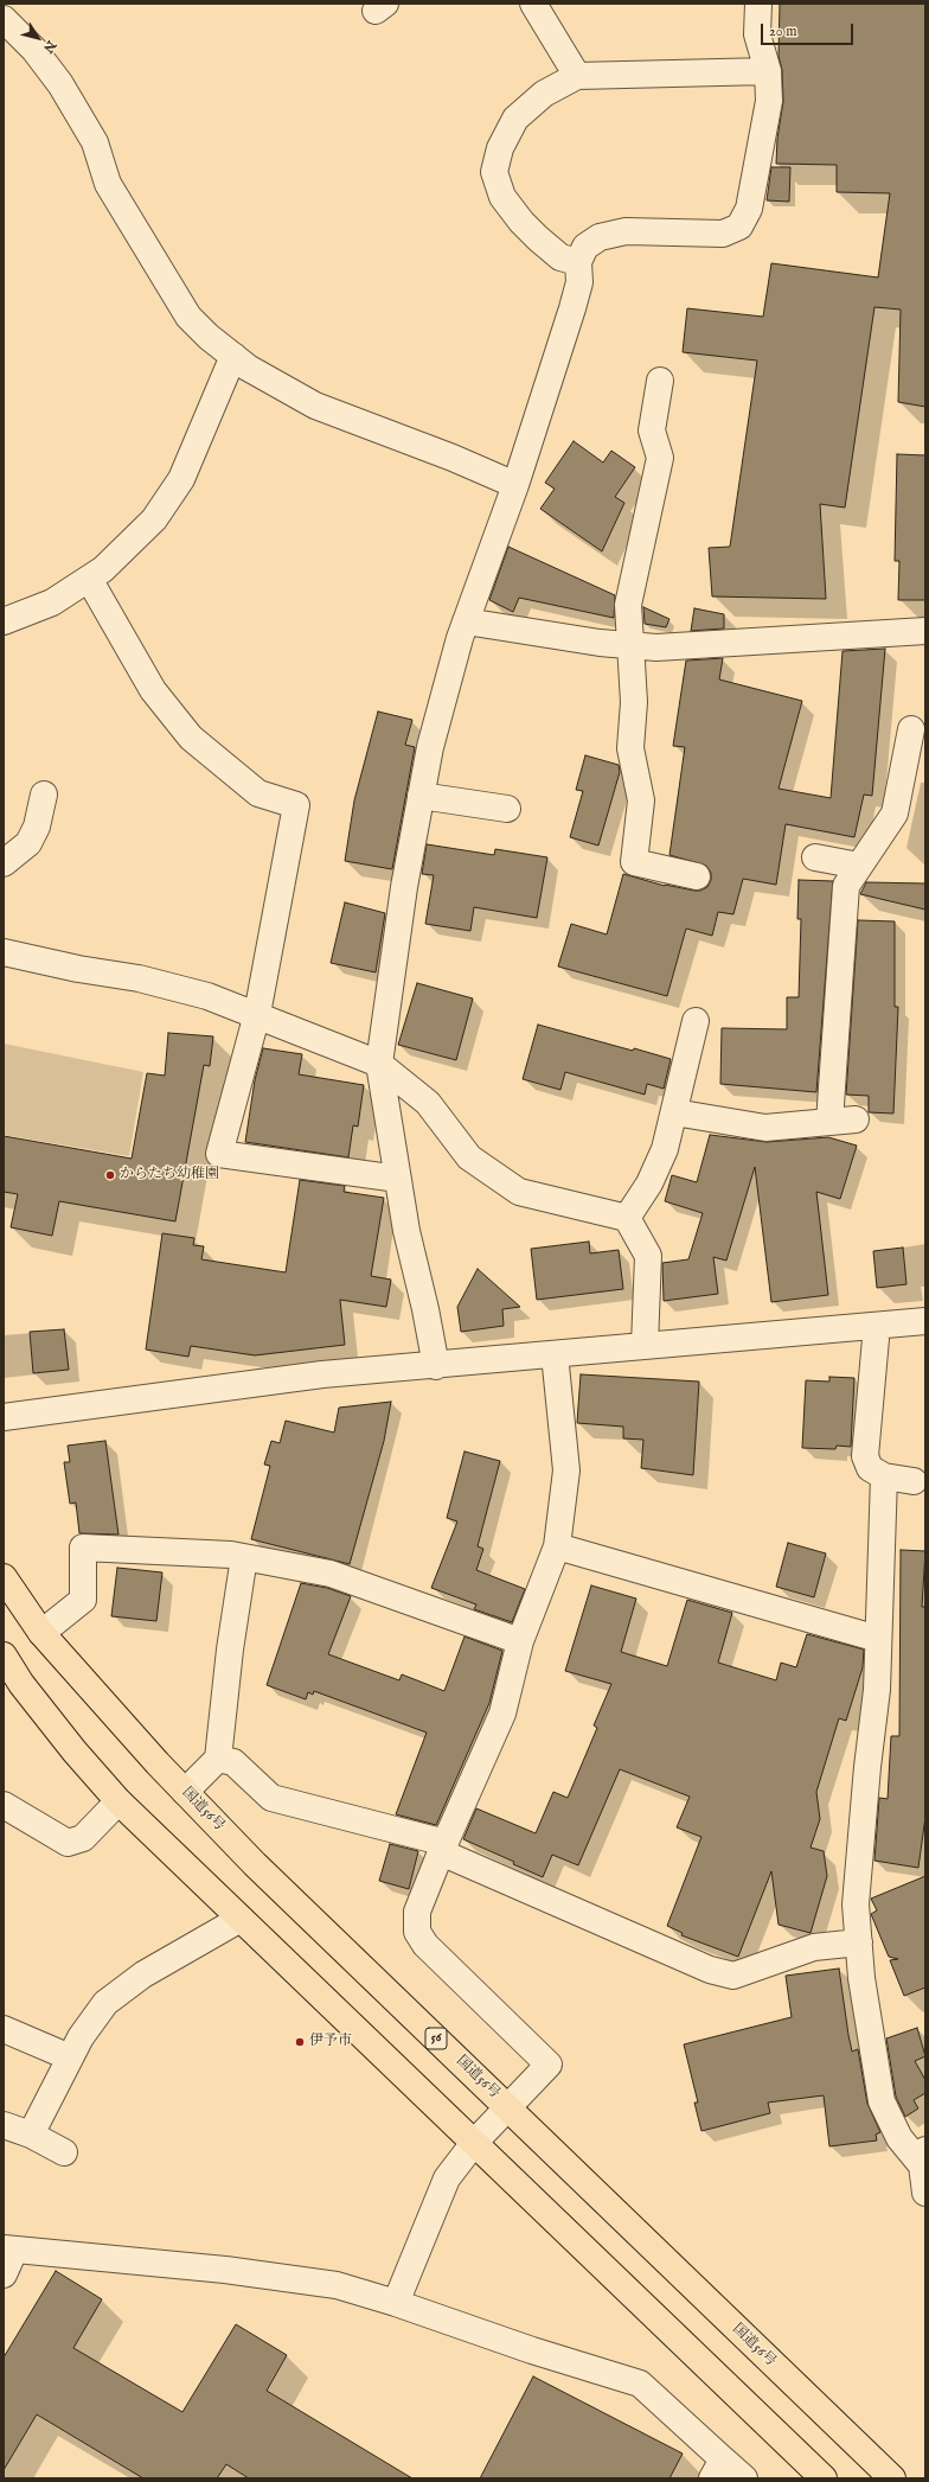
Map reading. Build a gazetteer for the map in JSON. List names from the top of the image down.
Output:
{
  "streets": {
    "highway": ["国道56号", "56"]
  },
  "places": ["からたち幼稚園", "伊予市"],
  "scale_bar": "20 m",
  "north": "bottom right"
}
